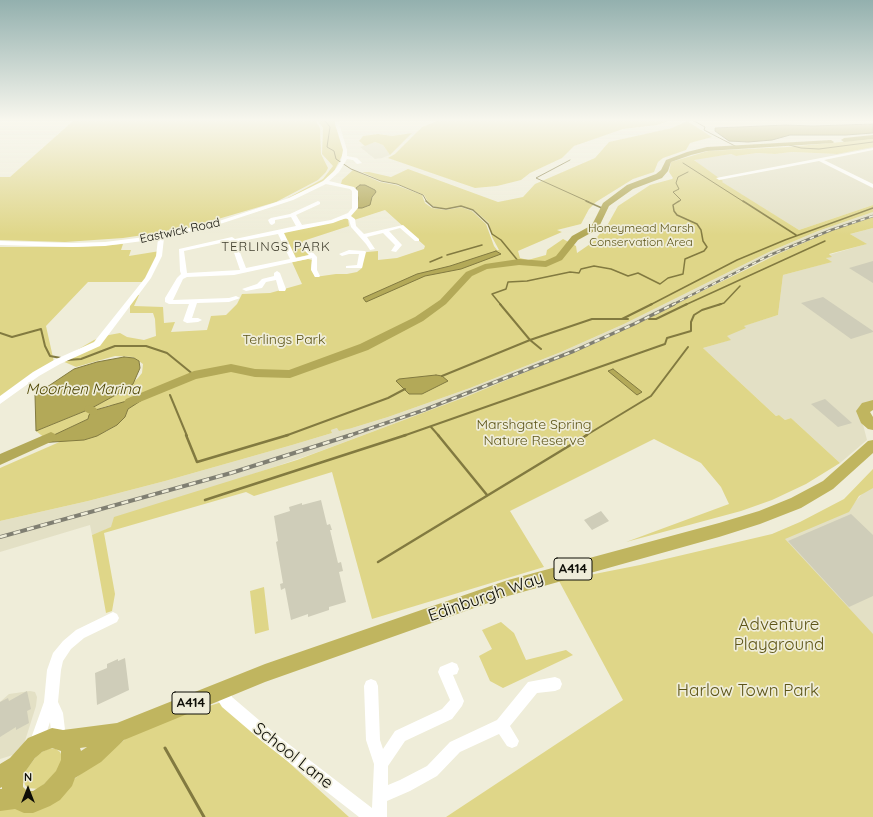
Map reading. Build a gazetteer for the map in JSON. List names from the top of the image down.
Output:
{
  "streets": {
    "highway": ["A414", "Edinburgh Way"],
    "street": ["Eastwick Road", "School Lane"]
  },
  "crossings": [
    ["Edinburgh Way", "School Lane"]
  ],
  "districts": ["TERLINGS PARK"],
  "water": ["Moorhen Marina"],
  "parks": [
    "Honeymead Marsh Conservation Area",
    "Terlings Park",
    "Marshgate Spring Nature Reserve",
    "Adventure Playground",
    "Harlow Town Park"
  ],
  "north": "top"
}
